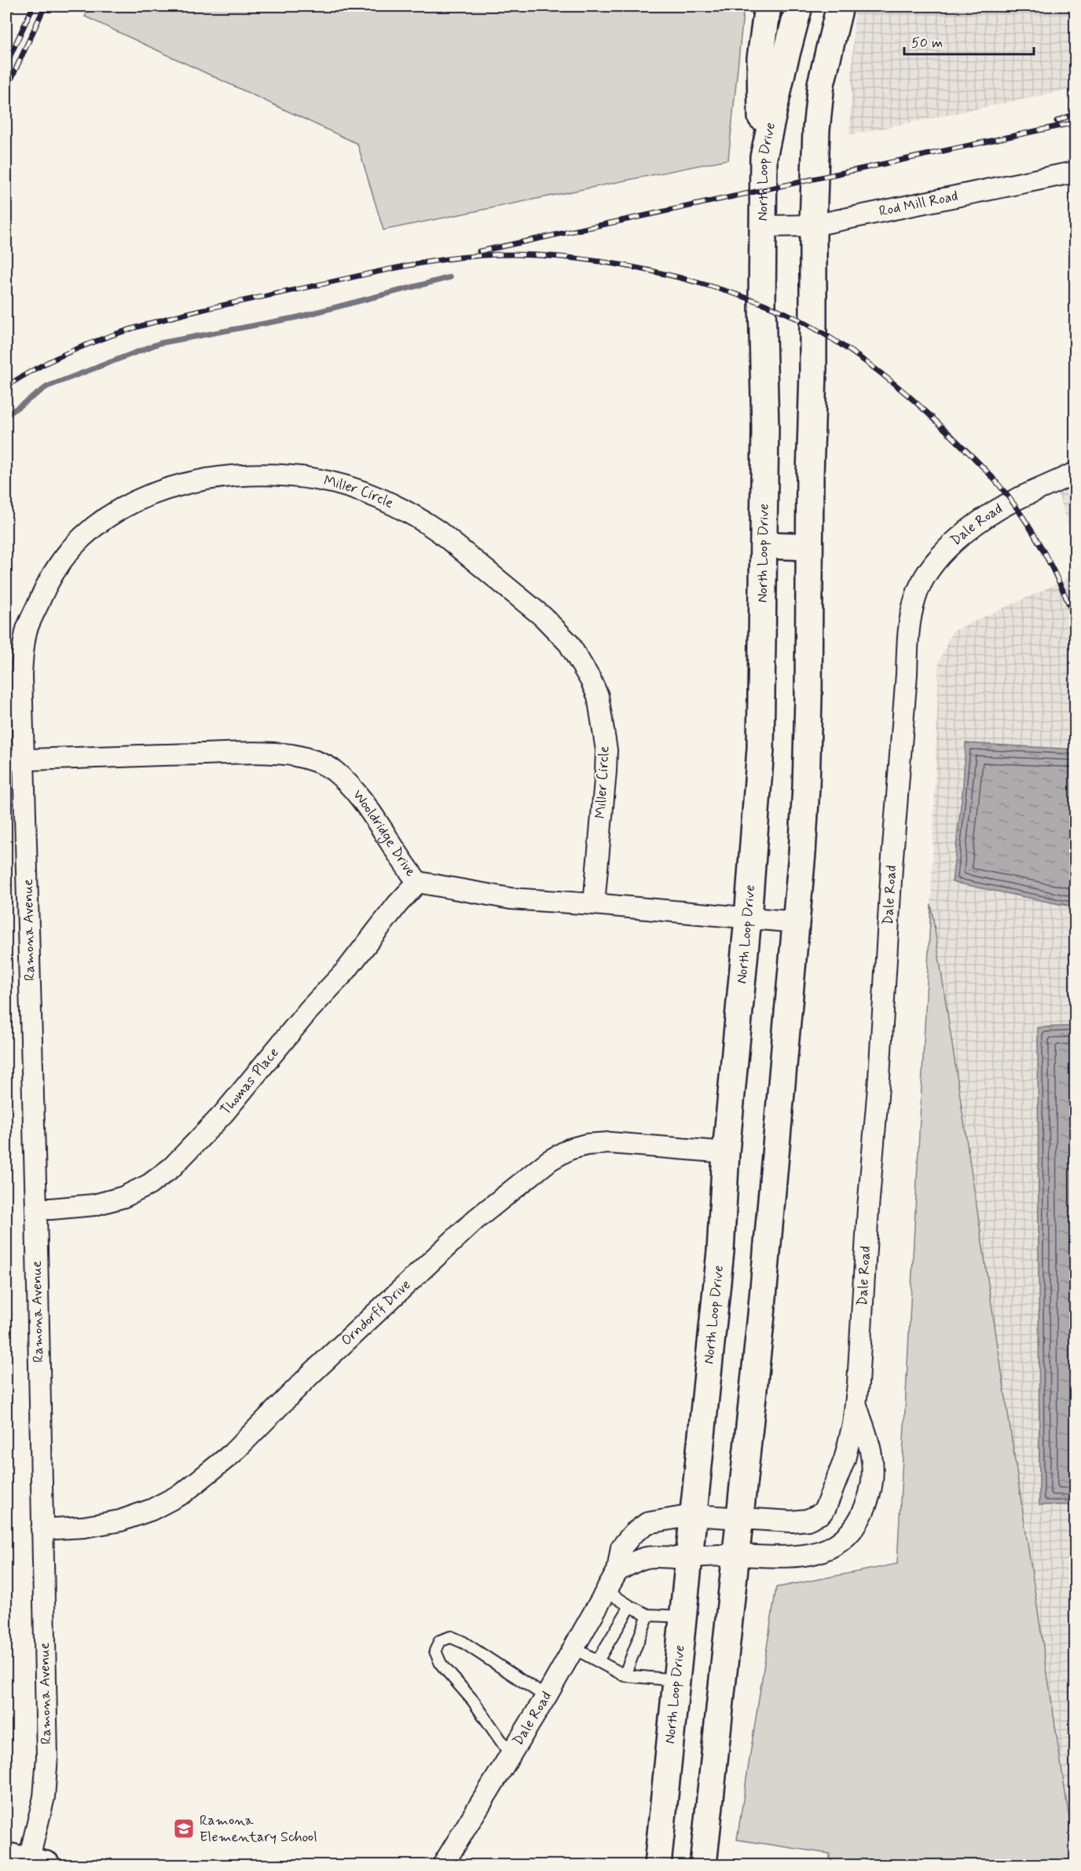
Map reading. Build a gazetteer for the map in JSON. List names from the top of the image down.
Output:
{
  "streets": {
    "main road": ["North Loop Drive"],
    "street": [
      "Rod Mill Road",
      "Miller Circle",
      "Dale Road",
      "Wooldridge Drive",
      "Ramona Avenue",
      "Thomas Place",
      "Orndorff Drive"
    ]
  },
  "crossings": [
    ["North Loop Drive", "Rod Mill Road"],
    ["North Loop Drive", "Dale Road"],
    ["North Loop Drive", "Wooldridge Drive"],
    ["North Loop Drive", "Orndorff Drive"],
    ["Miller Circle", "Wooldridge Drive"],
    ["Miller Circle", "Ramona Avenue"],
    ["Wooldridge Drive", "Ramona Avenue"],
    ["Wooldridge Drive", "Thomas Place"],
    ["Ramona Avenue", "Thomas Place"],
    ["Ramona Avenue", "Orndorff Drive"]
  ],
  "places": {
    "school or university": ["Ramona Elementary School"]
  },
  "scale_bar": "50 m"
}
